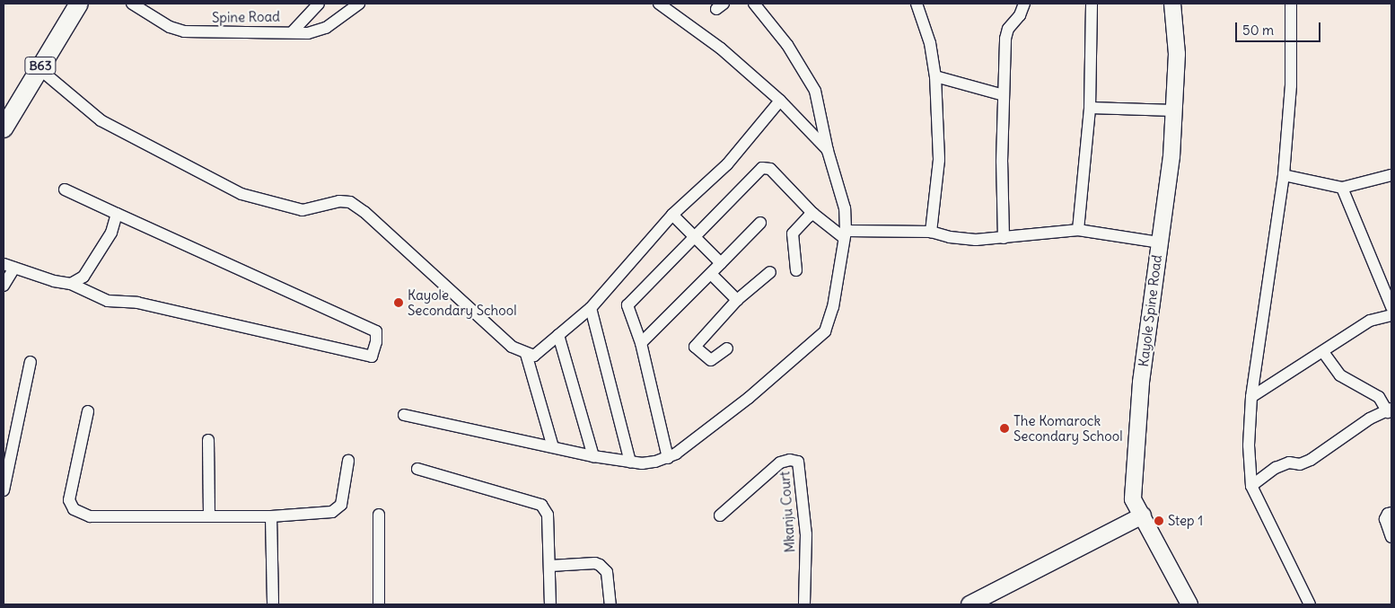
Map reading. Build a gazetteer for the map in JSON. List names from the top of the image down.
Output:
{
  "streets": {
    "highway": ["B63"],
    "main road": ["Kayole Spine Road"],
    "street": ["Spine Road", "Mkanju Court"]
  },
  "places": ["Kayole Secondary School", "The Komarock Secondary School", "Step 1"],
  "scale_bar": "50 m"
}
